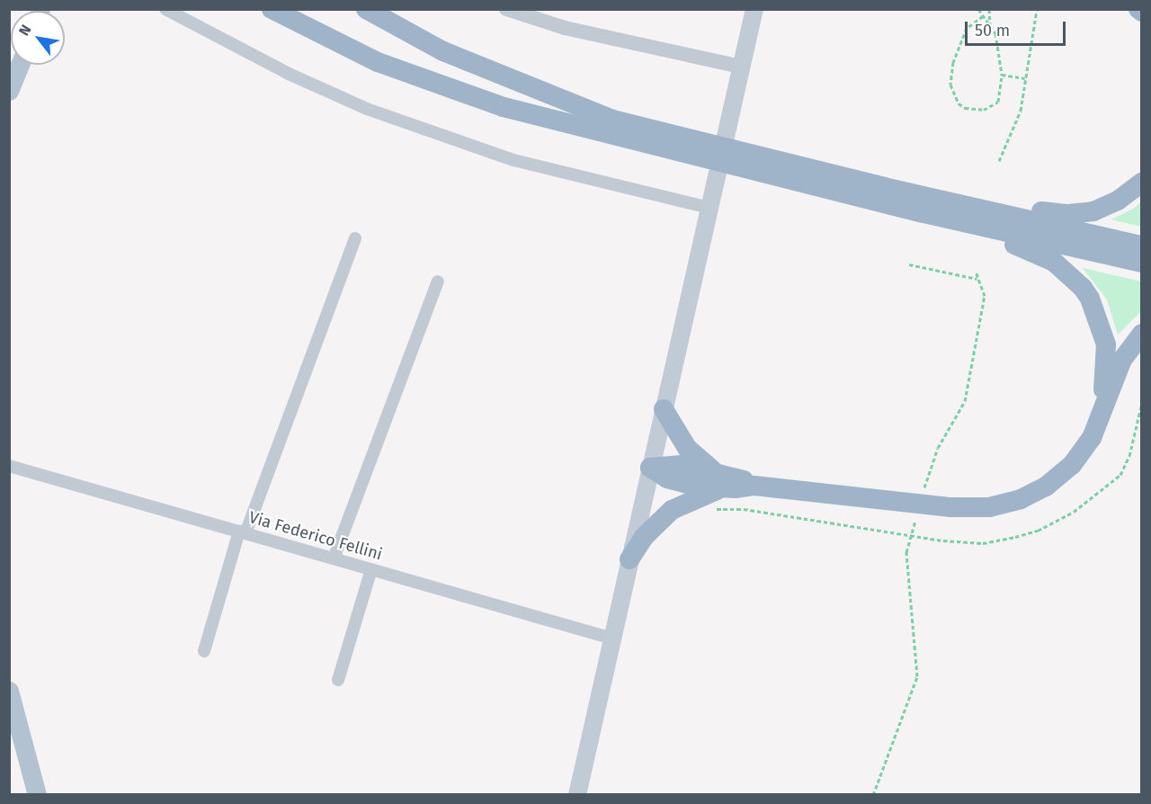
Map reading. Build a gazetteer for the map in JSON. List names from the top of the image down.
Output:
{
  "streets": {
    "street": ["Via Federico Fellini"]
  },
  "scale_bar": "50 m",
  "north": "top left"
}
